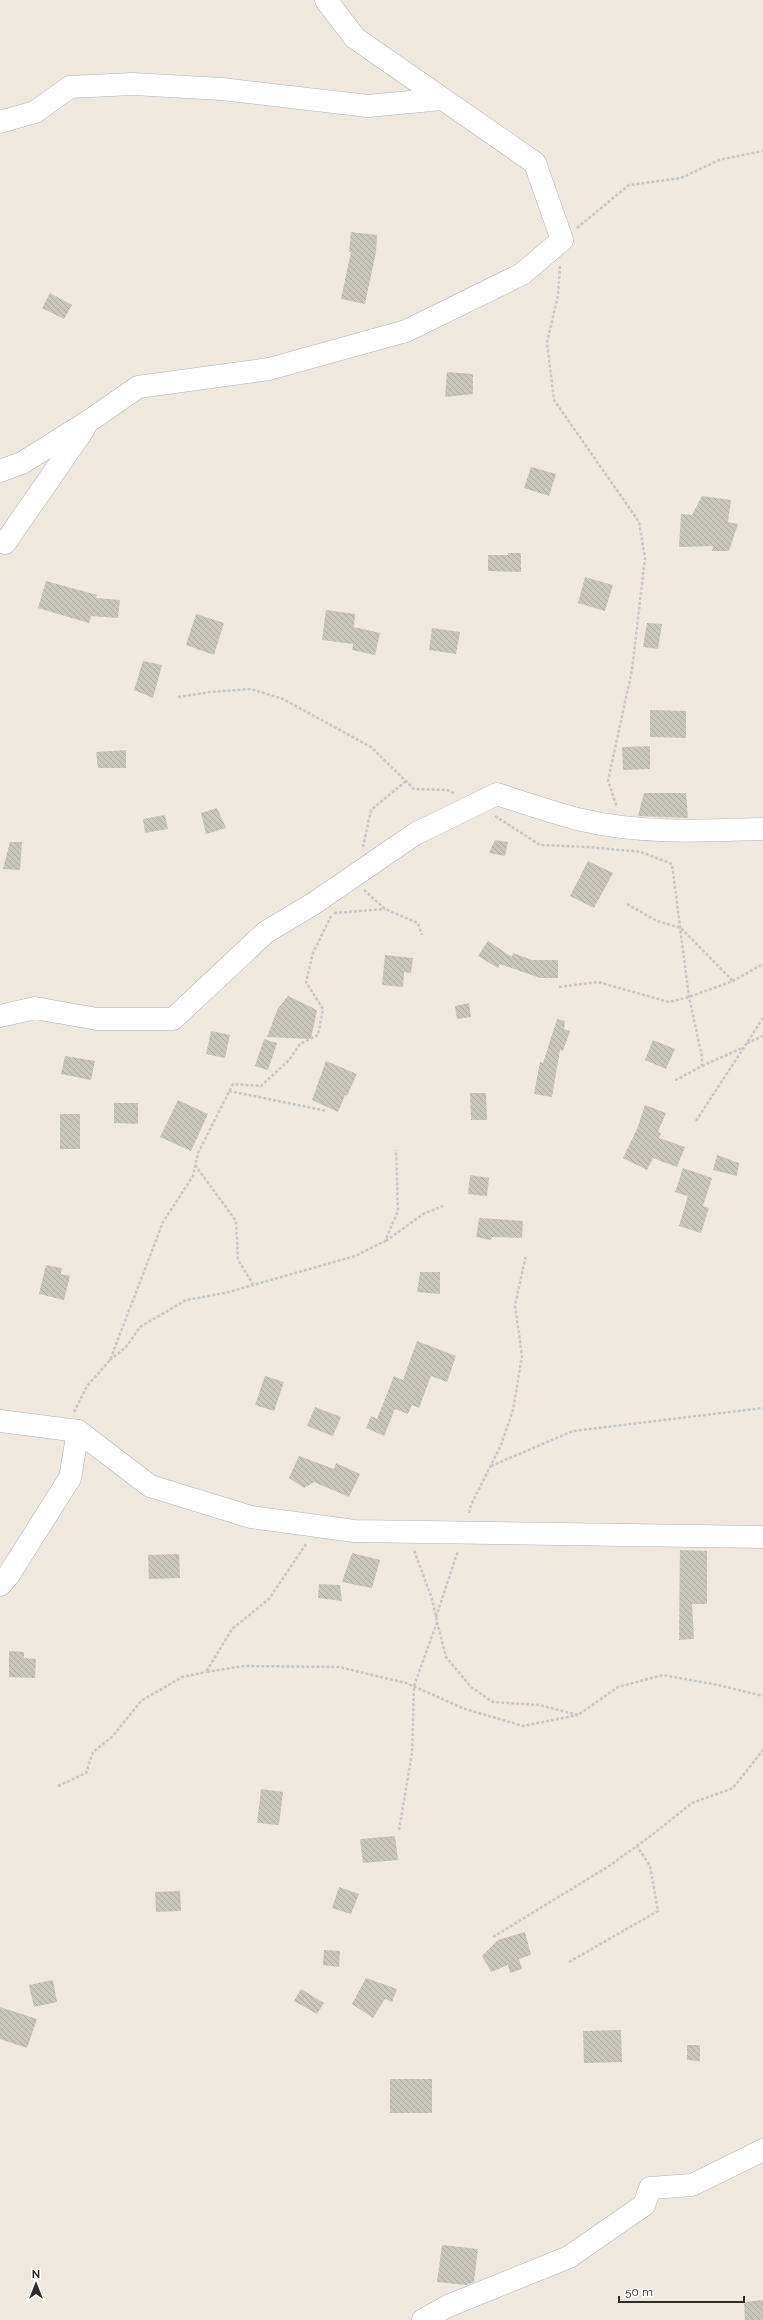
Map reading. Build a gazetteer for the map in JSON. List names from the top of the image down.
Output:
{
  "scale_bar": "50 m",
  "north": "top"
}
